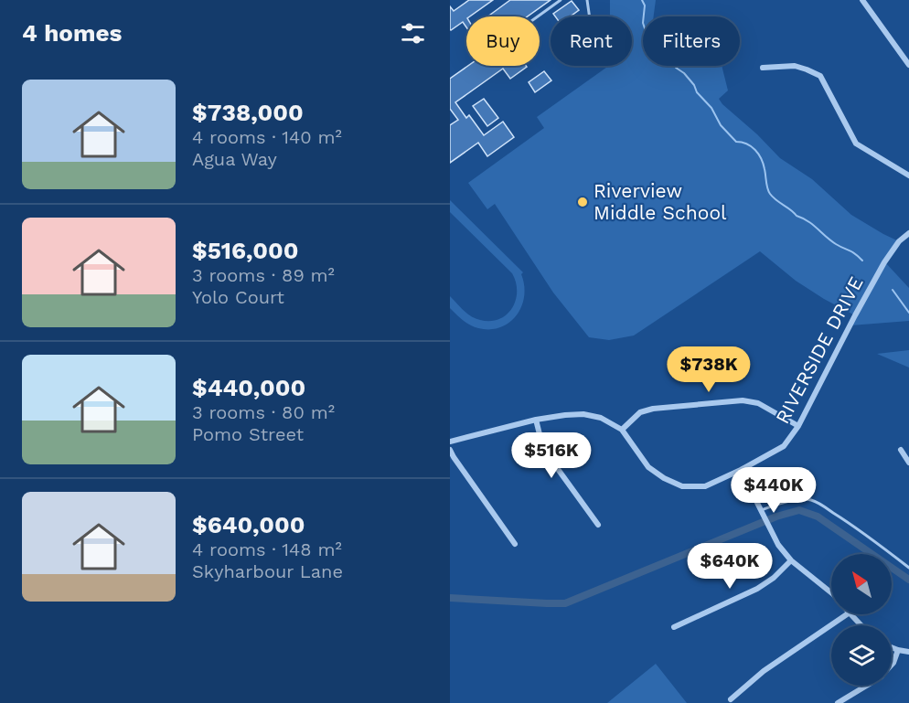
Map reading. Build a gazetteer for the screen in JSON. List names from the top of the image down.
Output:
{
  "streets": {
    "street": ["RIVERSIDE DRIVE"]
  },
  "places": ["Riverview Middle School"],
  "north": "top left",
  "page": {
    "heading": "4 homes",
    "chip": ["Buy", "Rent", "Filters"],
    "list": [
      {
        "name": "$738,000",
        "note": "4 rooms · 140 m² · Agua Way"
      },
      {
        "name": "$516,000",
        "note": "3 rooms · 89 m² · Yolo Court"
      },
      {
        "name": "$440,000",
        "note": "3 rooms · 80 m² · Pomo Street"
      },
      {
        "name": "$640,000",
        "note": "4 rooms · 148 m² · Skyharbour Lane"
      }
    ],
    "price": [
      "$738K",
      "$516K",
      "$440K",
      "$640K"
    ]
  }
}
